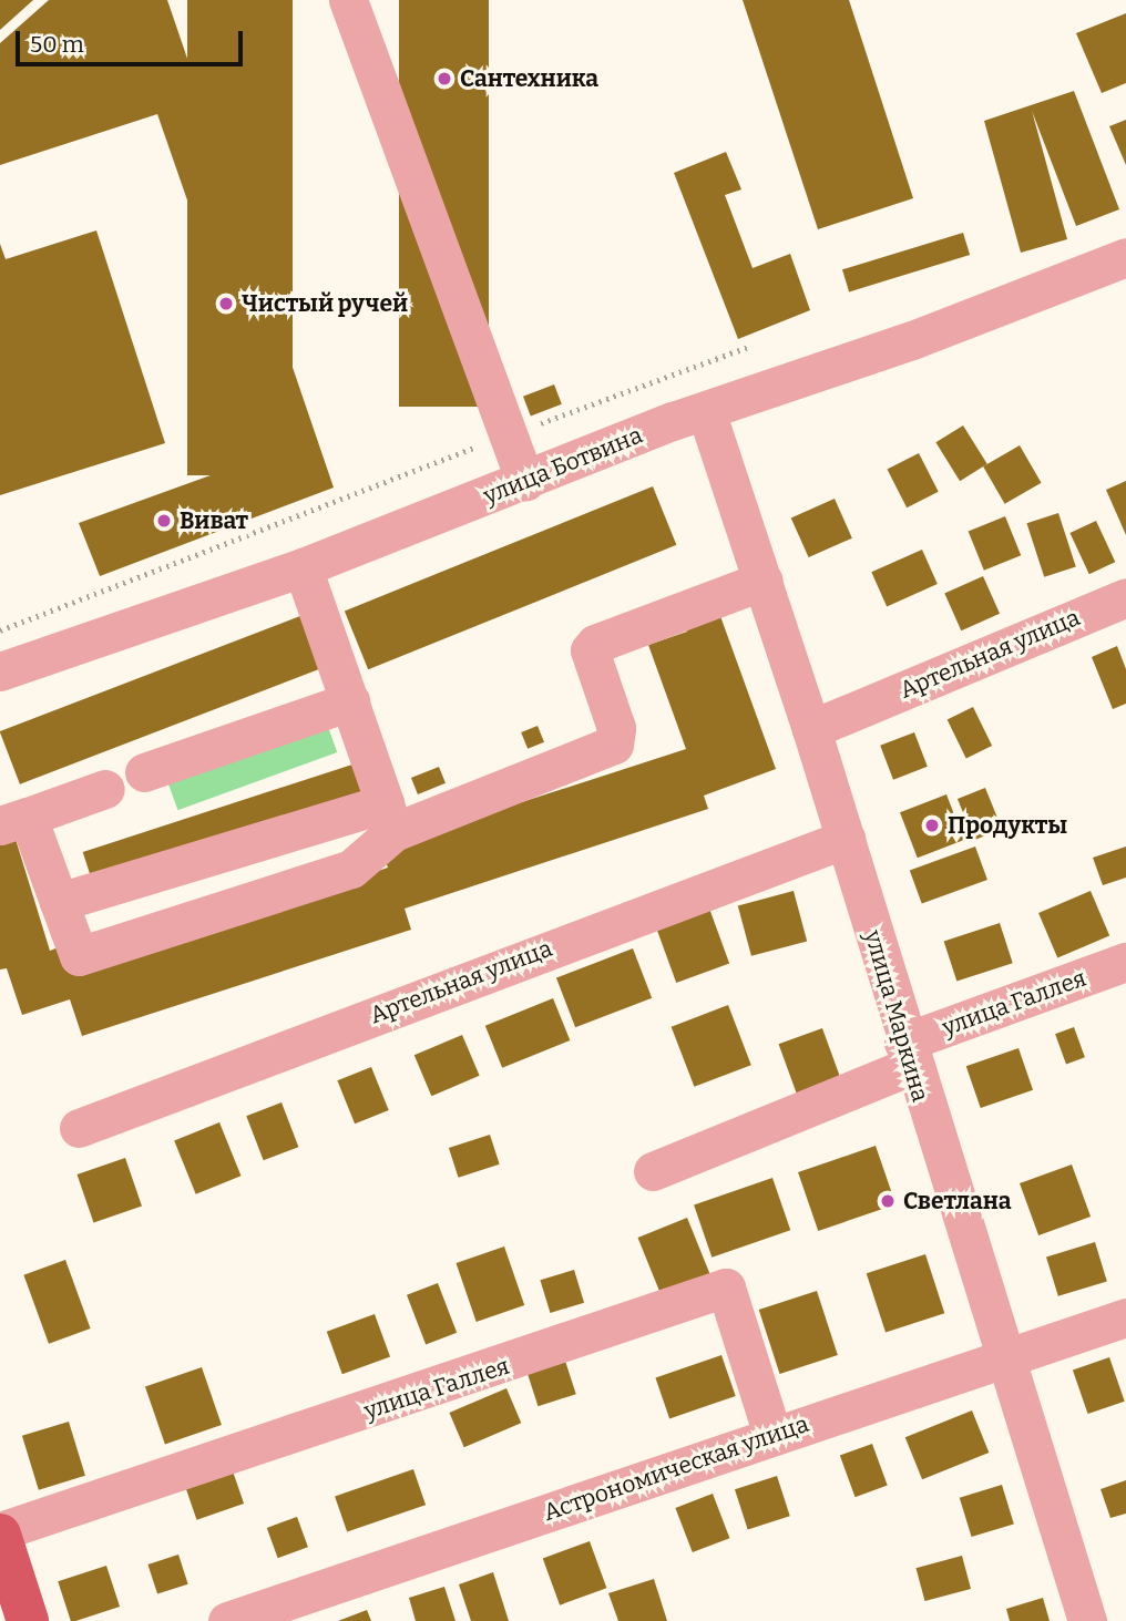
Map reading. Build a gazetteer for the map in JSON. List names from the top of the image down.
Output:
{
  "streets": {
    "street": [
      "улица Ботвина",
      "Артельная улица",
      "улица Галлея",
      "улица Маркина",
      "Астрономическая улица"
    ]
  },
  "crossings": [
    ["улица Ботвина", "улица Маркина"],
    ["Артельная улица", "улица Маркина"],
    ["улица Галлея", "улица Маркина"],
    ["улица Галлея", "Астрономическая улица"],
    ["улица Маркина", "Астрономическая улица"]
  ],
  "places": [
    "Сантехника",
    "Чистый ручей",
    "Виват",
    "Продукты",
    "Светлана"
  ],
  "scale_bar": "50 m"
}
